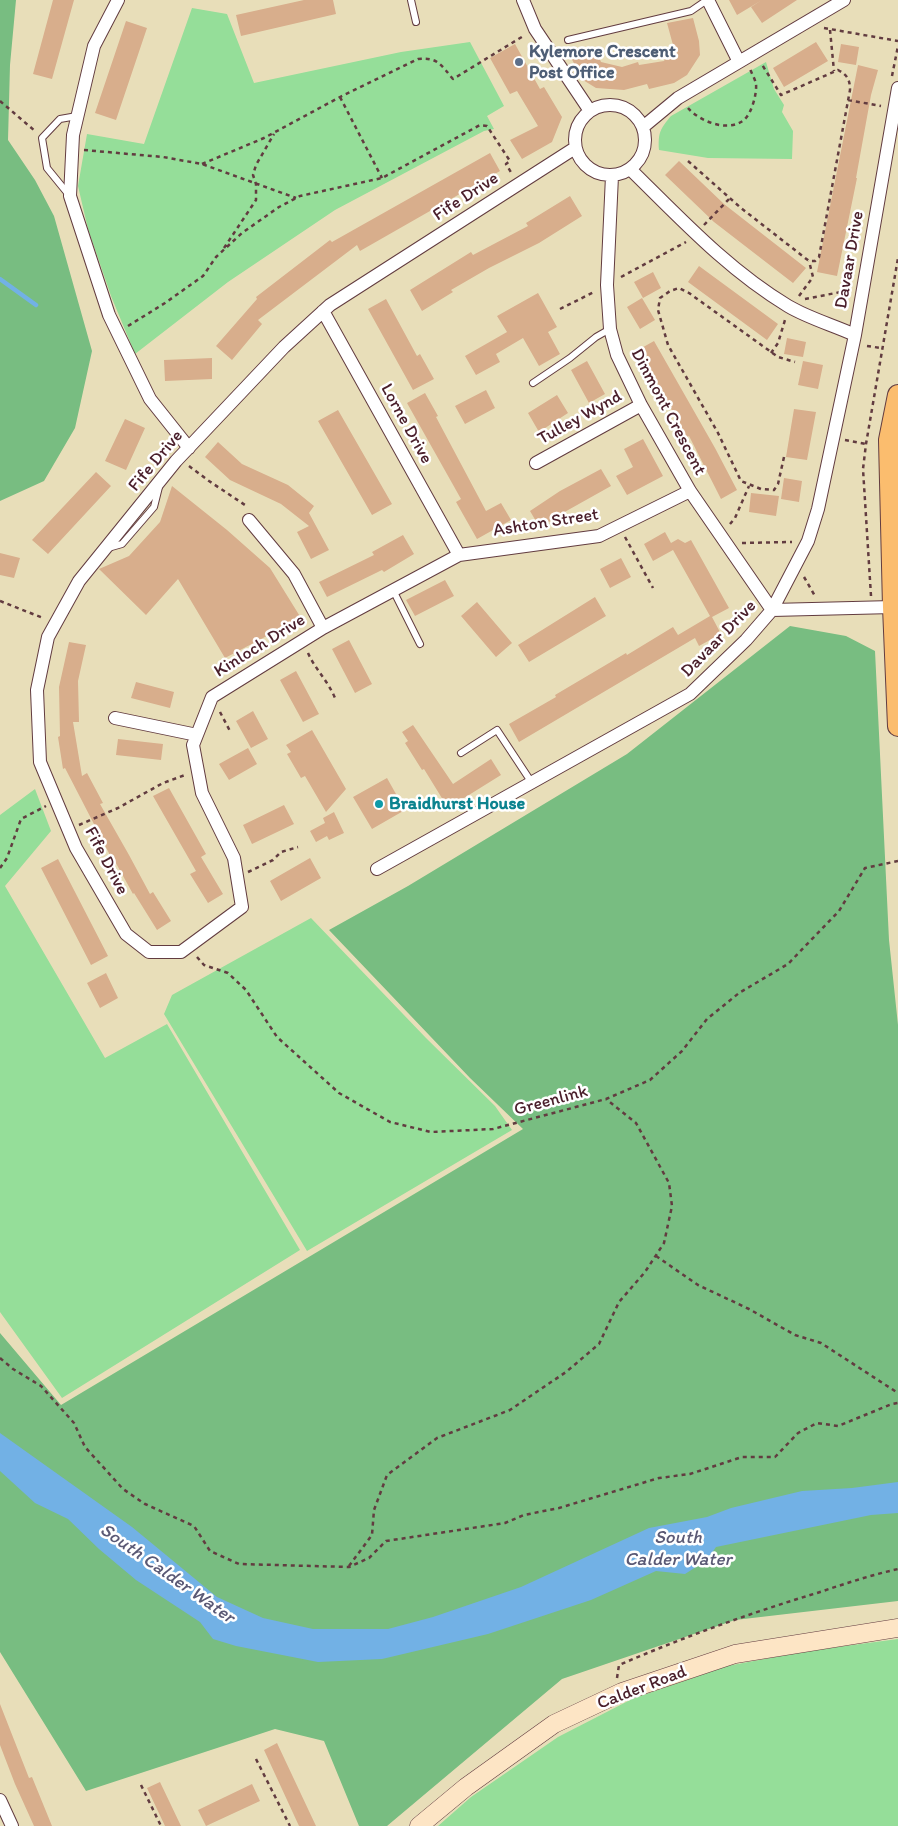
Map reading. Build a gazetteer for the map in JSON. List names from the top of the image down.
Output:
{
  "streets": {
    "street": [
      "Fife Drive",
      "Davaar Drive",
      "Dinmont Crescent",
      "Tulley Wynd",
      "Lorne Drive",
      "Ashton Street",
      "Kinloch Drive",
      "Calder Road"
    ],
    "path": ["Greenlink"]
  },
  "crossings": [
    ["Fife Drive", "Dinmont Crescent"],
    ["Fife Drive", "Lorne Drive"],
    ["Fife Drive", "Kinloch Drive"],
    ["Davaar Drive", "Dinmont Crescent"],
    ["Dinmont Crescent", "Tulley Wynd"],
    ["Dinmont Crescent", "Ashton Street"],
    ["Lorne Drive", "Ashton Street"],
    ["Lorne Drive", "Kinloch Drive"],
    ["Ashton Street", "Kinloch Drive"],
    ["Kinloch Drive", "Greenlink"]
  ],
  "water": ["South Calder Water"],
  "places": ["Kylemore Crescent Post Office", "Braidhurst House"]
}
